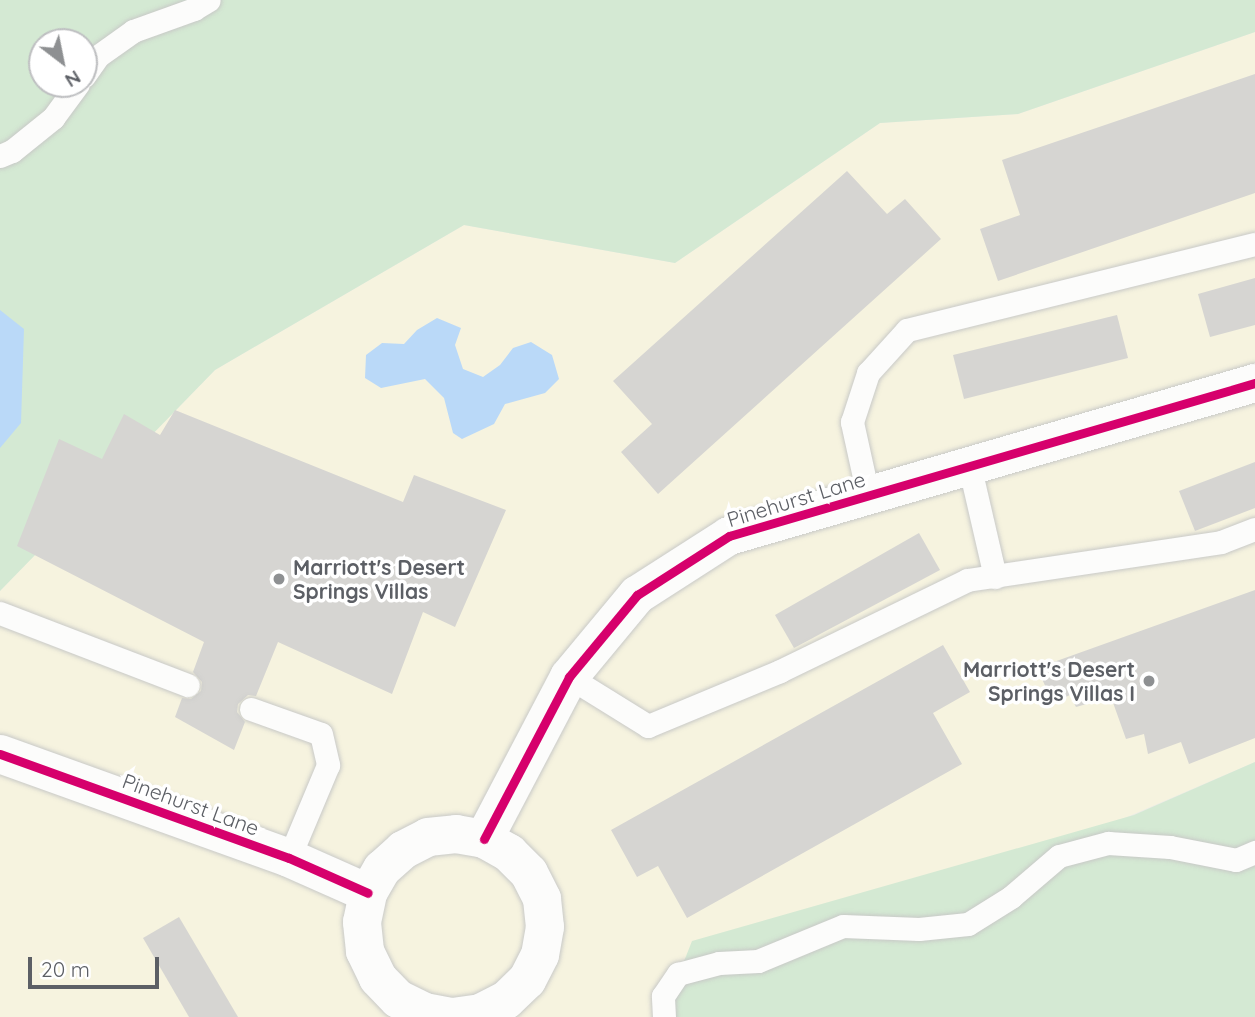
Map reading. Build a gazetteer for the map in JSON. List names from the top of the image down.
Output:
{
  "streets": {
    "street": ["Pinehurst Lane"]
  },
  "places": ["Marriott's Desert Springs Villas", "Marriott's Desert Springs Villas I"],
  "scale_bar": "20 m",
  "north": "bottom right"
}
